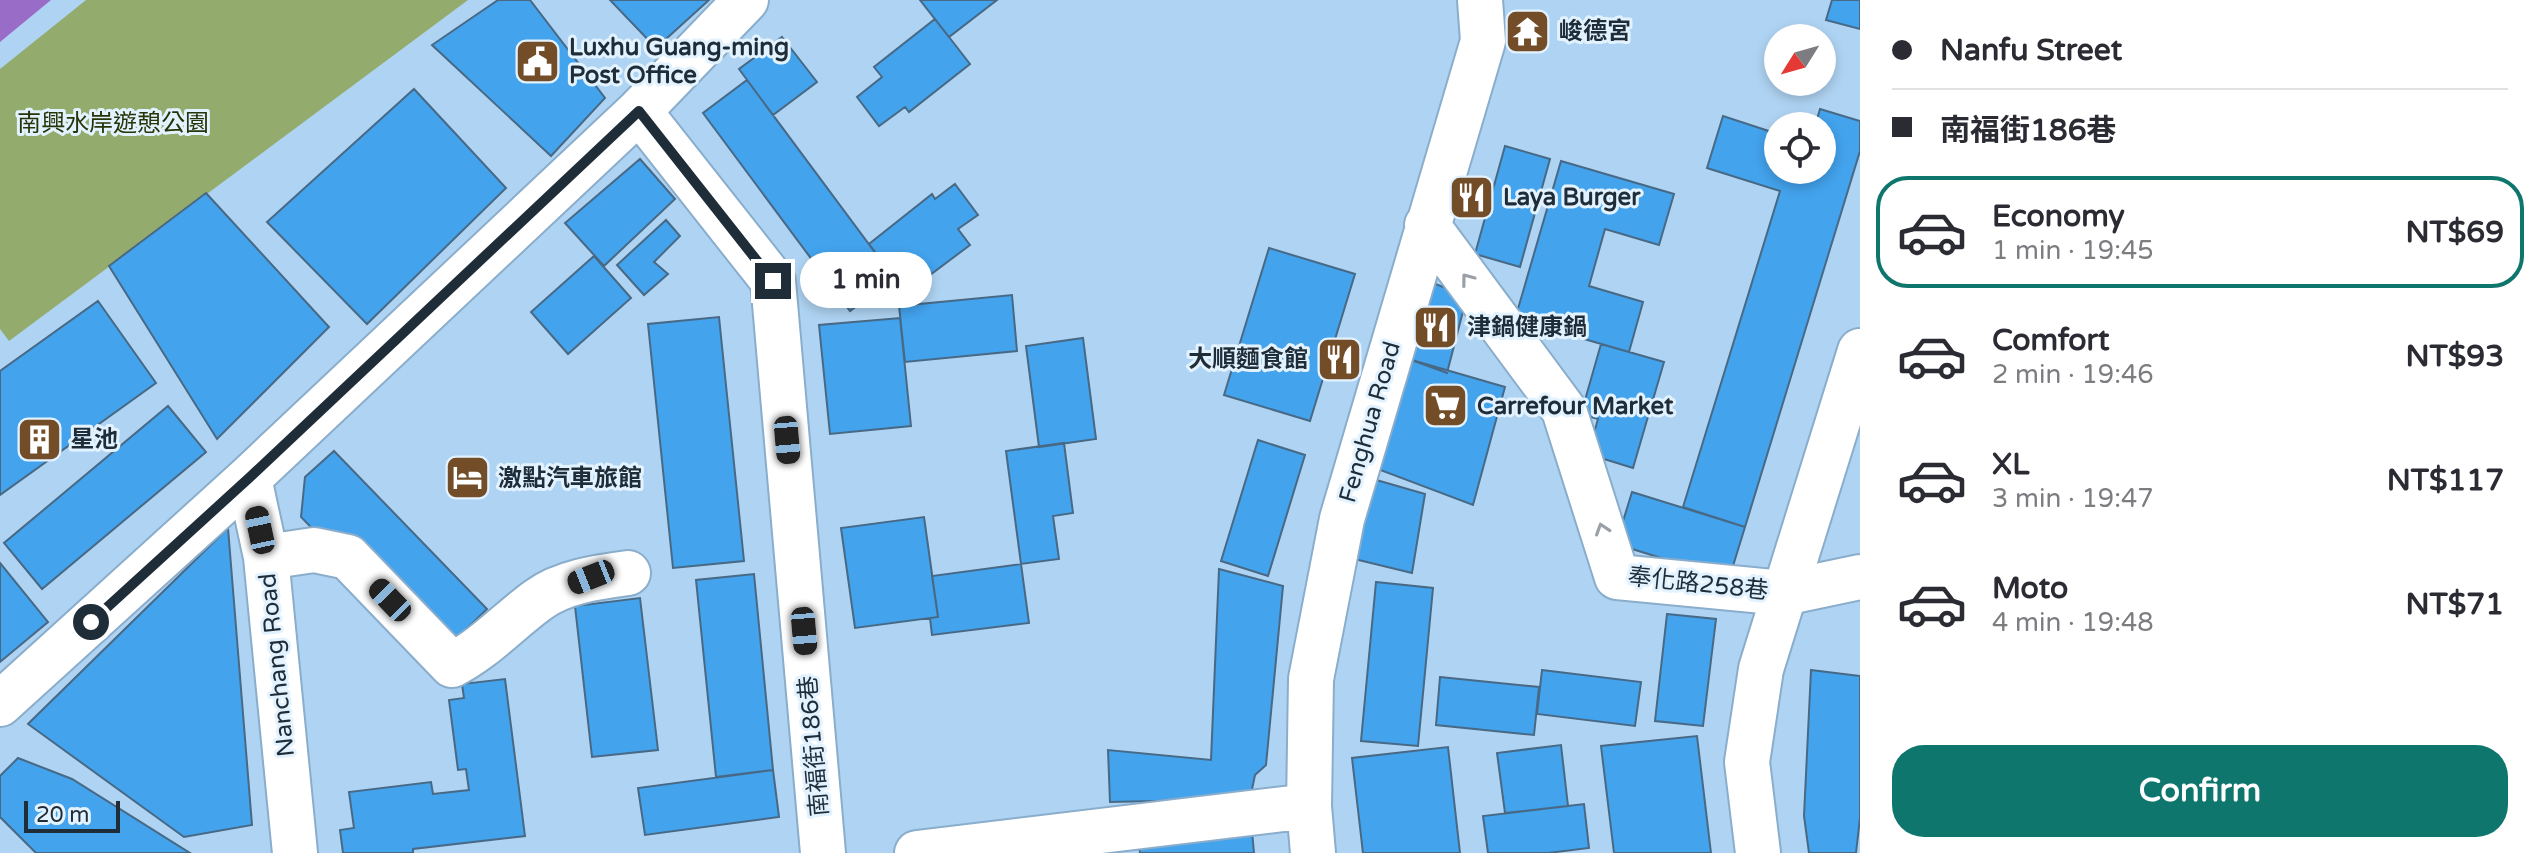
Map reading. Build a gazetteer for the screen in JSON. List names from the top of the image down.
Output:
{
  "streets": {
    "street": [
      "Fenghua Road",
      "奉化路258巷",
      "Nanchang Road",
      "南福街186巷"
    ]
  },
  "crossings": [
    ["Fenghua Road", "奉化路258巷"]
  ],
  "one_way": ["奉化路258巷"],
  "parks": ["南興水岸遊憩公園"],
  "places": {
    "temple": ["峻德宮"],
    "public building": ["Luxhu Guang-ming Post Office"],
    "restaurant": ["Laya Burger", "津鍋健康鍋", "大順麵食館"],
    "supermarket": ["Carrefour Market"],
    "building": ["星池"],
    "hotel": ["激點汽車旅館"]
  },
  "scale_bar": "20 m",
  "north": "bottom left",
  "page": {
    "banner": ["Nanfu Street", "南福街186巷"],
    "list": [
      {
        "name": "Economy",
        "note": "1 min · 19:45",
        "value": "NT$69"
      },
      {
        "name": "Comfort",
        "note": "2 min · 19:46",
        "value": "NT$93"
      },
      {
        "name": "XL",
        "note": "3 min · 19:47",
        "value": "NT$117"
      },
      {
        "name": "Moto",
        "note": "4 min · 19:48",
        "value": "NT$71"
      }
    ],
    "bubble": "1 min",
    "buttons": "Confirm",
    "scale": "20 m"
  }
}
